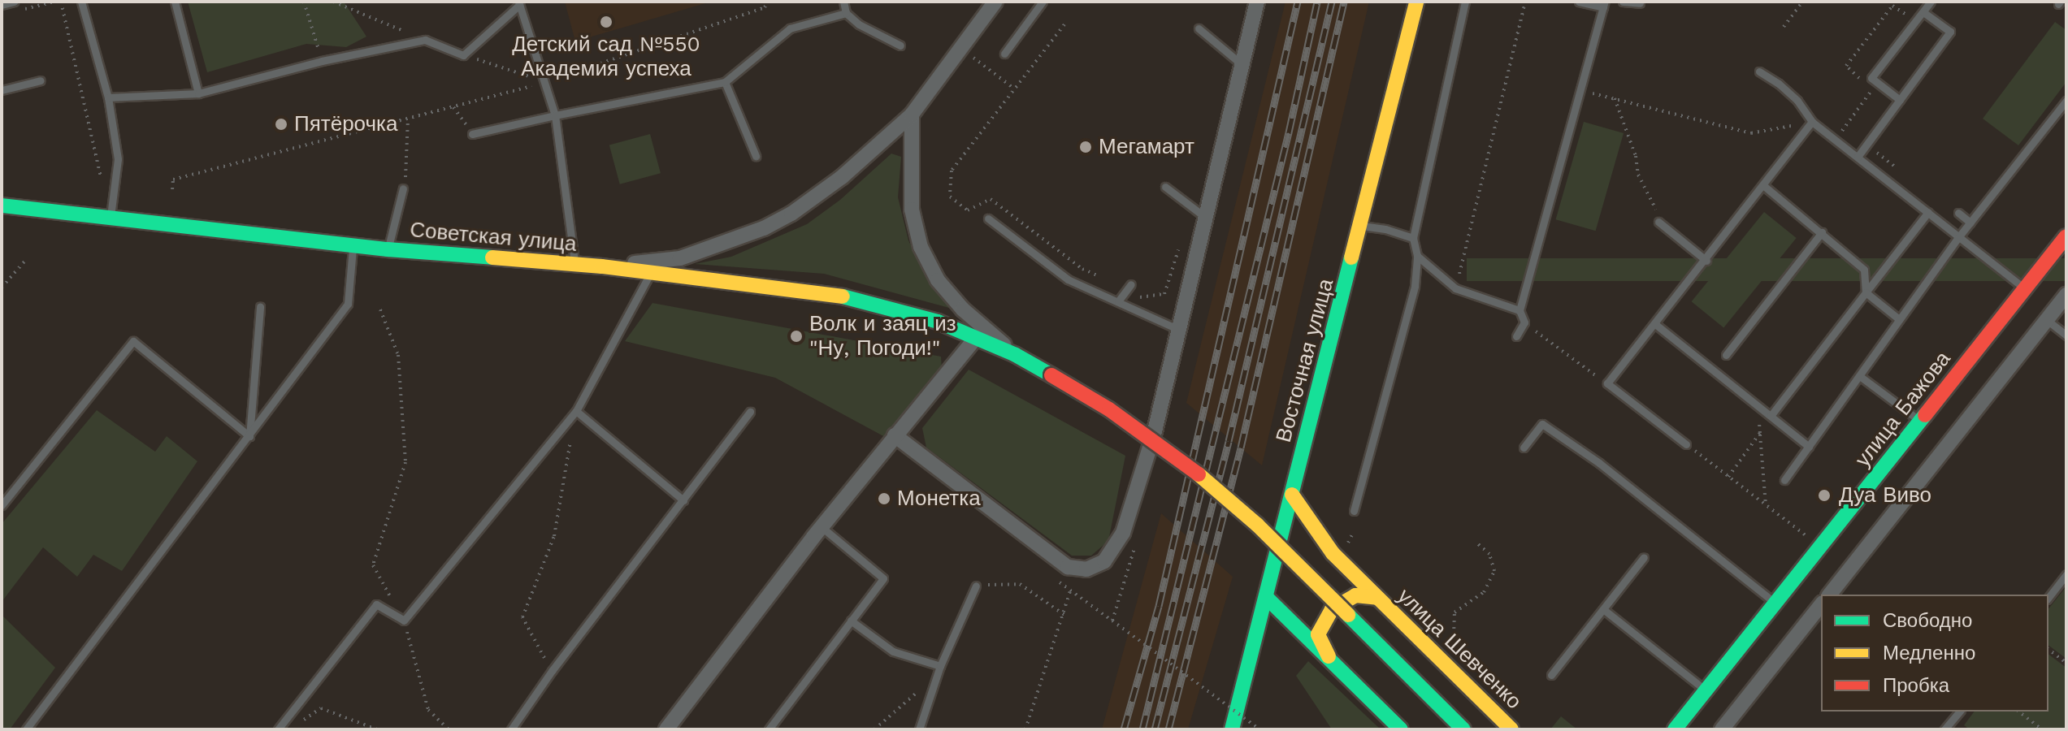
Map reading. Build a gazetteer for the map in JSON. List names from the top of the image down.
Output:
{
  "streets": {
    "main road": [
      "Советская улица",
      "Восточная улица",
      "улица Бажова",
      "улица Шевченко"
    ]
  },
  "crossings": [
    ["Восточная улица", "улица Шевченко"]
  ],
  "places": [
    "Детский сад №550 Академия успеха",
    "Пятёрочка",
    "Мегамарт",
    "Волк и заяц из \"Ну, Погоди!\"",
    "Дуа Виво",
    "Монетка"
  ],
  "legend": ["Свободно", "Медленно", "Пробка"]
}
